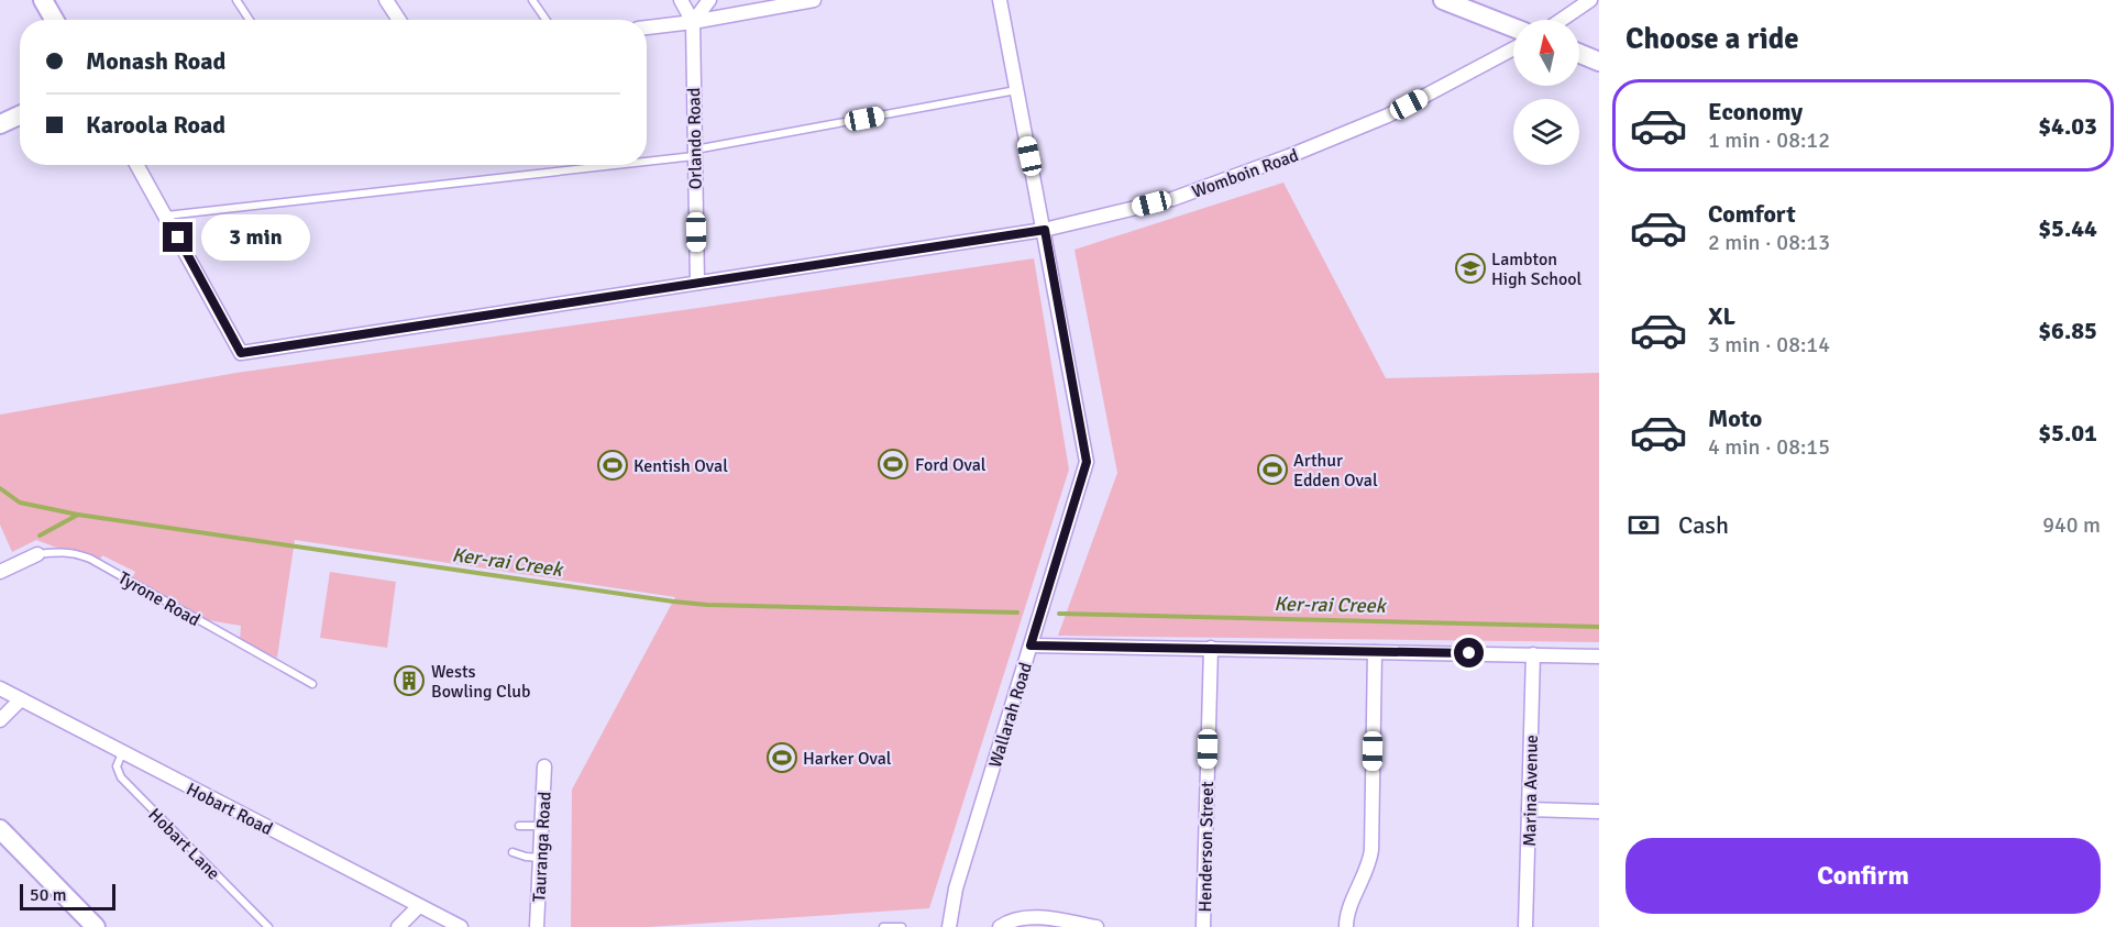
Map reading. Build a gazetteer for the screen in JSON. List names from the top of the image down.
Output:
{
  "streets": {
    "street": [
      "Orlando Road",
      "Womboin Road",
      "Tyrone Road",
      "Wallarah Road",
      "Marina Avenue",
      "Hobart Road",
      "Tauranga Road",
      "Henderson Street"
    ],
    "lane": ["Hobart Lane"]
  },
  "crossings": [
    ["Orlando Road", "Womboin Road"],
    ["Womboin Road", "Wallarah Road"],
    ["Hobart Road", "Hobart Lane"]
  ],
  "water": ["Ker-rai Creek"],
  "places": {
    "school or university": ["Lambton High School"],
    "sports": [
      "Ford Oval",
      "Kentish Oval",
      "Arthur Edden Oval",
      "Harker Oval"
    ],
    "building": ["Wests Bowling Club"]
  },
  "scale_bar": "50 m",
  "north": "top",
  "page": {
    "heading": "Choose a ride",
    "banner": ["Monash Road", "Karoola Road"],
    "list": [
      {
        "name": "Economy",
        "note": "1 min · 08:12",
        "value": "$4.03"
      },
      {
        "name": "Comfort",
        "note": "2 min · 08:13",
        "value": "$5.44"
      },
      {
        "name": "XL",
        "note": "3 min · 08:14",
        "value": "$6.85"
      },
      {
        "name": "Moto",
        "note": "4 min · 08:15",
        "value": "$5.01"
      }
    ],
    "bubble": "3 min",
    "pay": ["Cash", "940 m"],
    "buttons": "Confirm",
    "scale": "50 m"
  }
}
